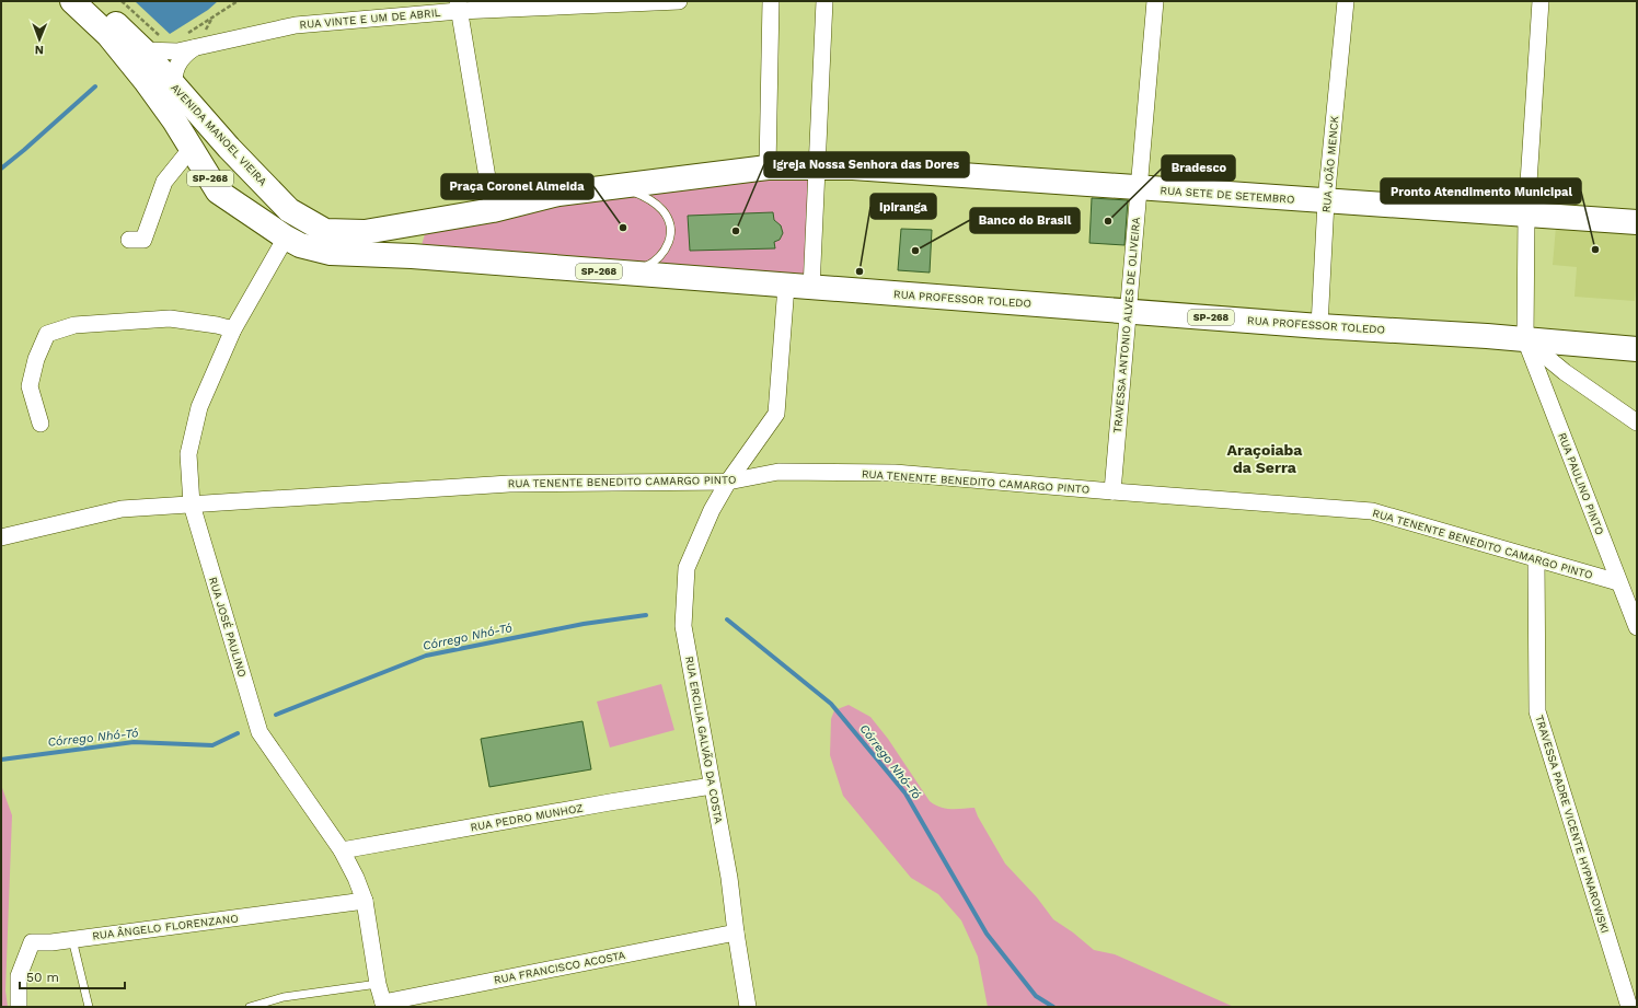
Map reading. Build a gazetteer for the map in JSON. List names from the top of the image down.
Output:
{
  "streets": {
    "main road": [
      "AVENIDA MANOEL VIEIRA",
      "SP-268",
      "RUA SETE DE SETEMBRO",
      "RUA PROFESSOR TOLEDO"
    ],
    "street": [
      "RUA VINTE E UM DE ABRIL",
      "RUA JOÃO MENCK",
      "TRAVESSA ANTONIO ALVES DE OLIVEIRA",
      "RUA TENENTE BENEDITO CAMARGO PINTO",
      "RUA PAULINO PINTO",
      "RUA JOSÉ PAULINO",
      "RUA ERCILIA GALVÃO DA COSTA",
      "RUA PEDRO MUNHOZ",
      "TRAVESSA PADRE VICENTE HYPNAROWSKI",
      "RUA ÂNGELO FLORENZANO",
      "RUA FRANCISCO ACOSTA"
    ]
  },
  "crossings": [
    ["RUA VINTE E UM DE ABRIL", "AVENIDA MANOEL VIEIRA"],
    ["AVENIDA MANOEL VIEIRA", "SP-268"],
    ["AVENIDA MANOEL VIEIRA", "RUA JOSÉ PAULINO"],
    ["RUA JOÃO MENCK", "RUA SETE DE SETEMBRO"],
    ["RUA JOÃO MENCK", "RUA PROFESSOR TOLEDO"],
    ["SP-268", "RUA SETE DE SETEMBRO"],
    ["SP-268", "RUA PROFESSOR TOLEDO"],
    ["SP-268", "RUA ERCILIA GALVÃO DA COSTA"],
    ["RUA SETE DE SETEMBRO", "TRAVESSA ANTONIO ALVES DE OLIVEIRA"],
    ["RUA PROFESSOR TOLEDO", "TRAVESSA ANTONIO ALVES DE OLIVEIRA"],
    ["RUA PROFESSOR TOLEDO", "RUA PAULINO PINTO"],
    ["RUA PROFESSOR TOLEDO", "RUA ERCILIA GALVÃO DA COSTA"],
    ["TRAVESSA ANTONIO ALVES DE OLIVEIRA", "RUA TENENTE BENEDITO CAMARGO PINTO"],
    ["RUA TENENTE BENEDITO CAMARGO PINTO", "RUA PAULINO PINTO"],
    ["RUA TENENTE BENEDITO CAMARGO PINTO", "RUA JOSÉ PAULINO"],
    ["RUA TENENTE BENEDITO CAMARGO PINTO", "RUA ERCILIA GALVÃO DA COSTA"],
    ["RUA TENENTE BENEDITO CAMARGO PINTO", "TRAVESSA PADRE VICENTE HYPNAROWSKI"],
    ["RUA JOSÉ PAULINO", "RUA PEDRO MUNHOZ"],
    ["RUA JOSÉ PAULINO", "RUA ÂNGELO FLORENZANO"],
    ["RUA JOSÉ PAULINO", "RUA FRANCISCO ACOSTA"],
    ["RUA ERCILIA GALVÃO DA COSTA", "RUA PEDRO MUNHOZ"],
    ["RUA ERCILIA GALVÃO DA COSTA", "RUA FRANCISCO ACOSTA"]
  ],
  "districts": ["Araçoiaba da Serra"],
  "water": ["Córrego Nhó-Tó"],
  "places": [
    "Bradesco",
    "Praça Coronel Almeida",
    "Igreja Nossa Senhora das Dores",
    "Pronto Atendimento Municipal",
    "Banco do Brasil",
    "Ipiranga"
  ],
  "scale_bar": "50 m",
  "north": "bottom"
}
